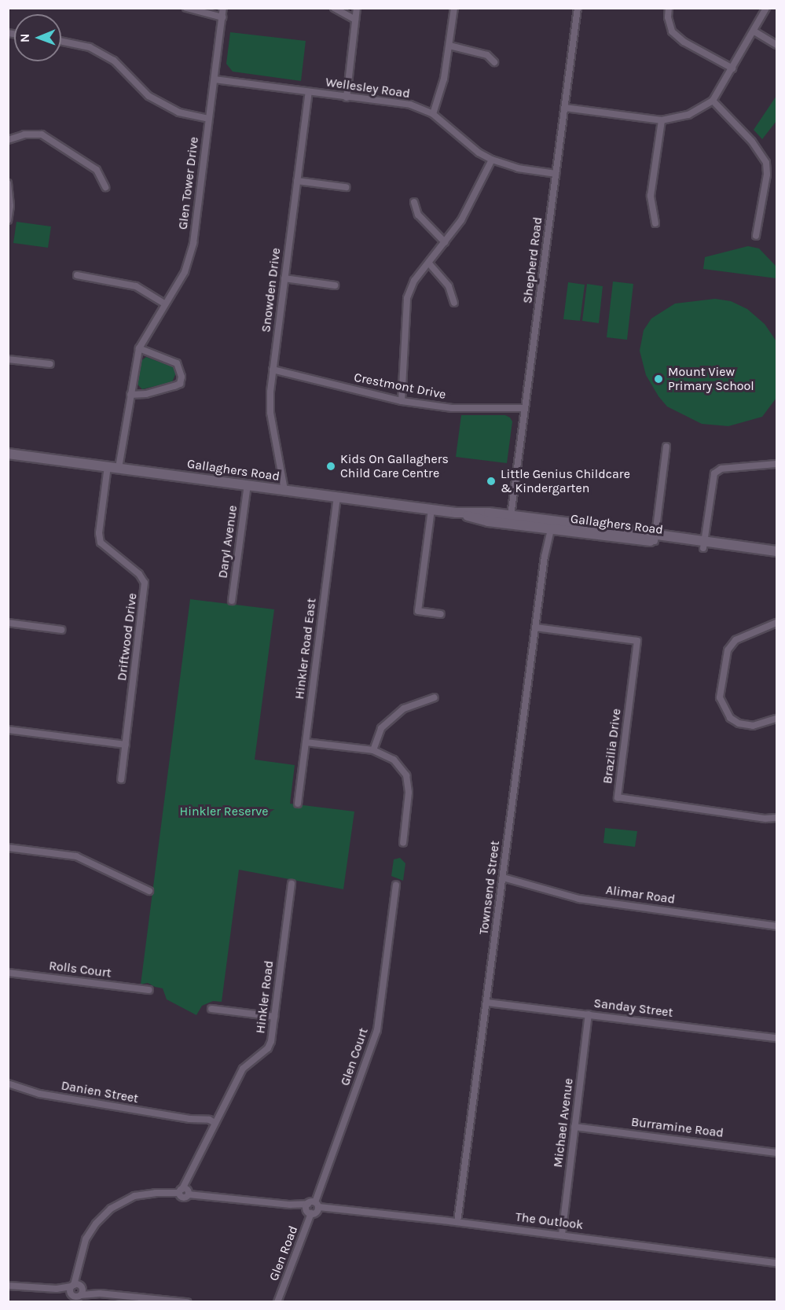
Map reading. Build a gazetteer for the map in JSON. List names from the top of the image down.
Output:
{
  "streets": {
    "street": [
      "Wellesley Road",
      "Glen Tower Drive",
      "Shepherd Road",
      "Snowden Drive",
      "Crestmont Drive",
      "Gallaghers Road",
      "Daryl Avenue",
      "Driftwood Drive",
      "Hinkler Road East",
      "Brazilia Drive",
      "Townsend Street",
      "Alimar Road",
      "Rolls Court",
      "Hinkler Road",
      "Sanday Street",
      "Glen Court",
      "Danien Street",
      "Michael Avenue",
      "Burramine Road",
      "The Outlook",
      "Glen Road"
    ]
  },
  "crossings": [
    ["Wellesley Road", "Glen Tower Drive"],
    ["Wellesley Road", "Shepherd Road"],
    ["Wellesley Road", "Snowden Drive"],
    ["Glen Tower Drive", "Gallaghers Road"],
    ["Shepherd Road", "Crestmont Drive"],
    ["Shepherd Road", "Gallaghers Road"],
    ["Snowden Drive", "Crestmont Drive"],
    ["Snowden Drive", "Gallaghers Road"],
    ["Gallaghers Road", "Daryl Avenue"],
    ["Gallaghers Road", "Driftwood Drive"],
    ["Gallaghers Road", "Hinkler Road East"],
    ["Gallaghers Road", "Townsend Street"],
    ["Brazilia Drive", "Townsend Street"],
    ["Townsend Street", "Alimar Road"],
    ["Townsend Street", "Sanday Street"],
    ["Townsend Street", "The Outlook"],
    ["Hinkler Road", "Danien Street"],
    ["Hinkler Road", "The Outlook"],
    ["Sanday Street", "Michael Avenue"],
    ["Glen Court", "The Outlook"],
    ["Glen Court", "Glen Road"],
    ["Michael Avenue", "Burramine Road"],
    ["Michael Avenue", "The Outlook"],
    ["The Outlook", "Glen Road"]
  ],
  "parks": ["Hinkler Reserve"],
  "places": ["Mount View Primary School", "Kids On Gallaghers Child Care Centre", "Little Genius Childcare & Kindergarten"],
  "north": "left"
}
